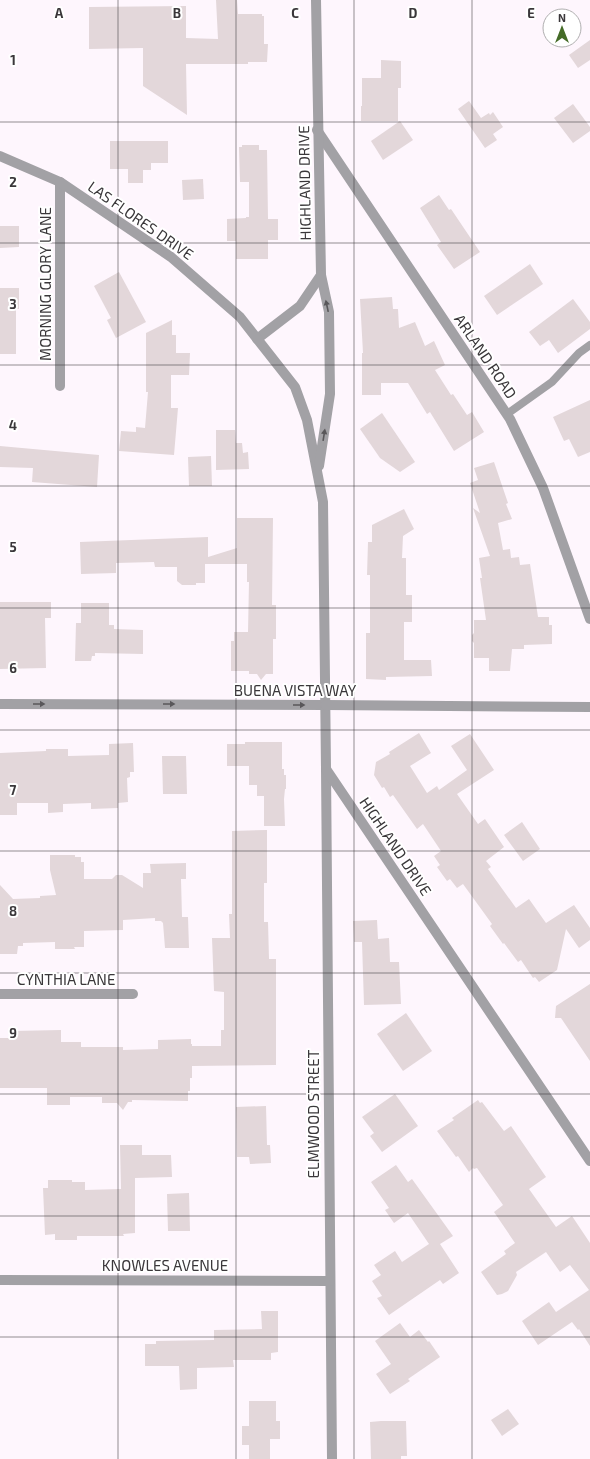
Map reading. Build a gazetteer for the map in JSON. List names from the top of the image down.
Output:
{
  "streets": {
    "street": [
      "HIGHLAND DRIVE",
      "LAS FLORES DRIVE",
      "MORNING GLORY LANE",
      "ARLAND ROAD",
      "BUENA VISTA WAY",
      "CYNTHIA LANE",
      "ELMWOOD STREET",
      "KNOWLES AVENUE"
    ]
  },
  "crossings": [
    ["HIGHLAND DRIVE", "LAS FLORES DRIVE"],
    ["HIGHLAND DRIVE", "ARLAND ROAD"],
    ["HIGHLAND DRIVE", "ELMWOOD STREET"],
    ["LAS FLORES DRIVE", "MORNING GLORY LANE"],
    ["LAS FLORES DRIVE", "BUENA VISTA WAY"],
    ["ELMWOOD STREET", "KNOWLES AVENUE"]
  ],
  "one_way": ["BUENA VISTA WAY"],
  "north": "top",
  "grid": {
    "columns": [
      "A",
      "B",
      "C",
      "D",
      "E"
    ],
    "rows": [
      "1",
      "2",
      "3",
      "4",
      "5",
      "6",
      "7",
      "8",
      "9"
    ]
  }
}
